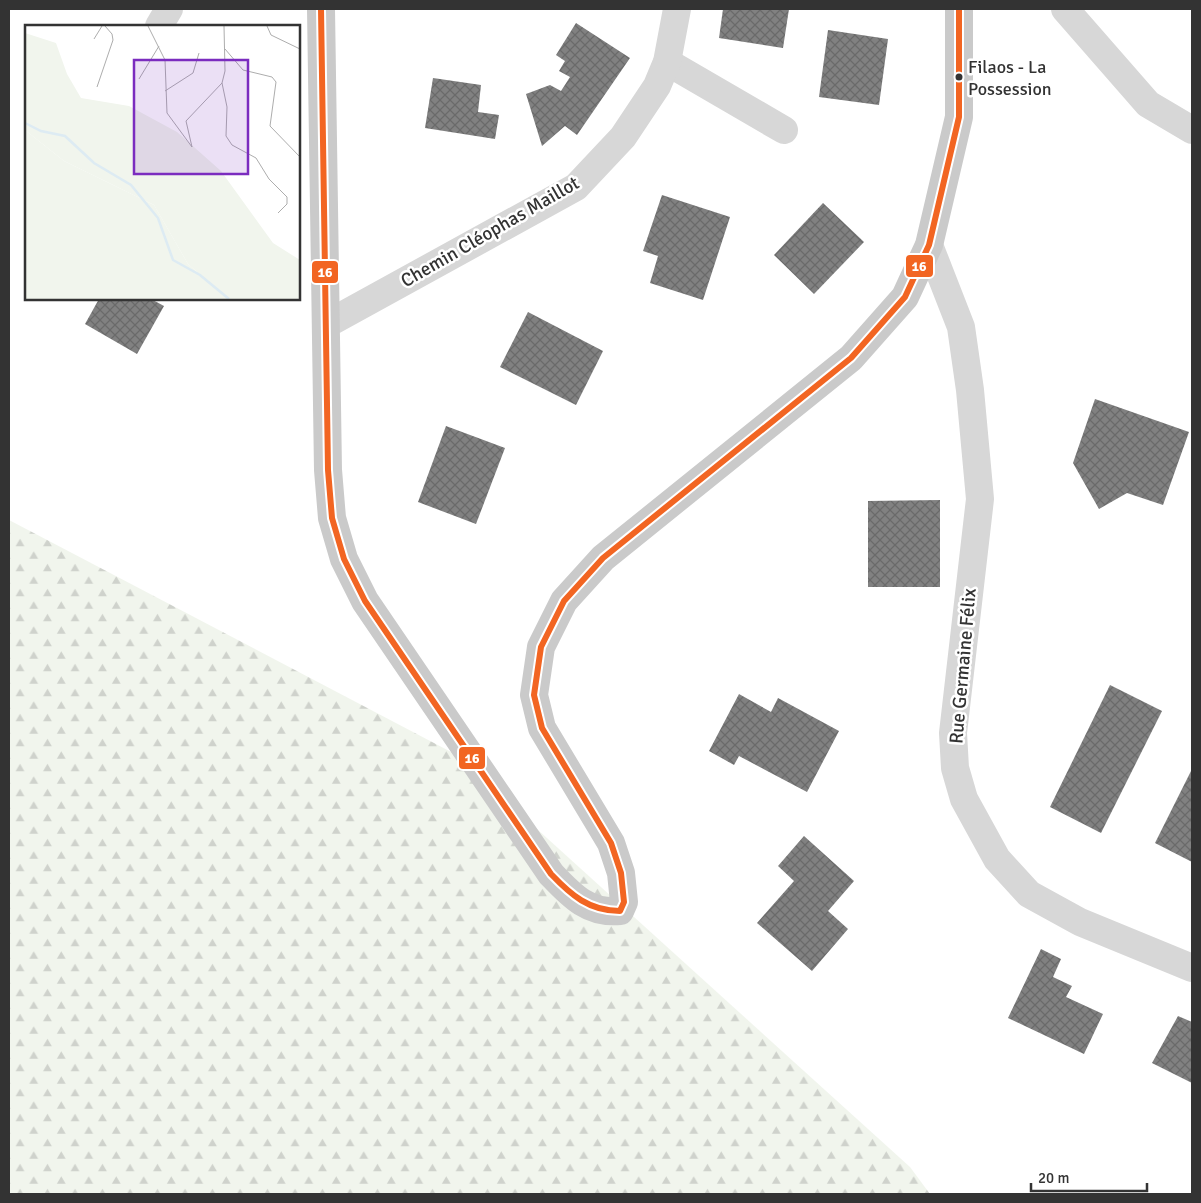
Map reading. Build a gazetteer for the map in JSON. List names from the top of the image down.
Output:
{
  "streets": {
    "street": ["Chemin Cléophas Maillot", "Rue Germaine Félix"]
  },
  "places": ["Filaos - La Possession"],
  "lines": ["transit line 16"],
  "scale_bar": "20 m"
}
